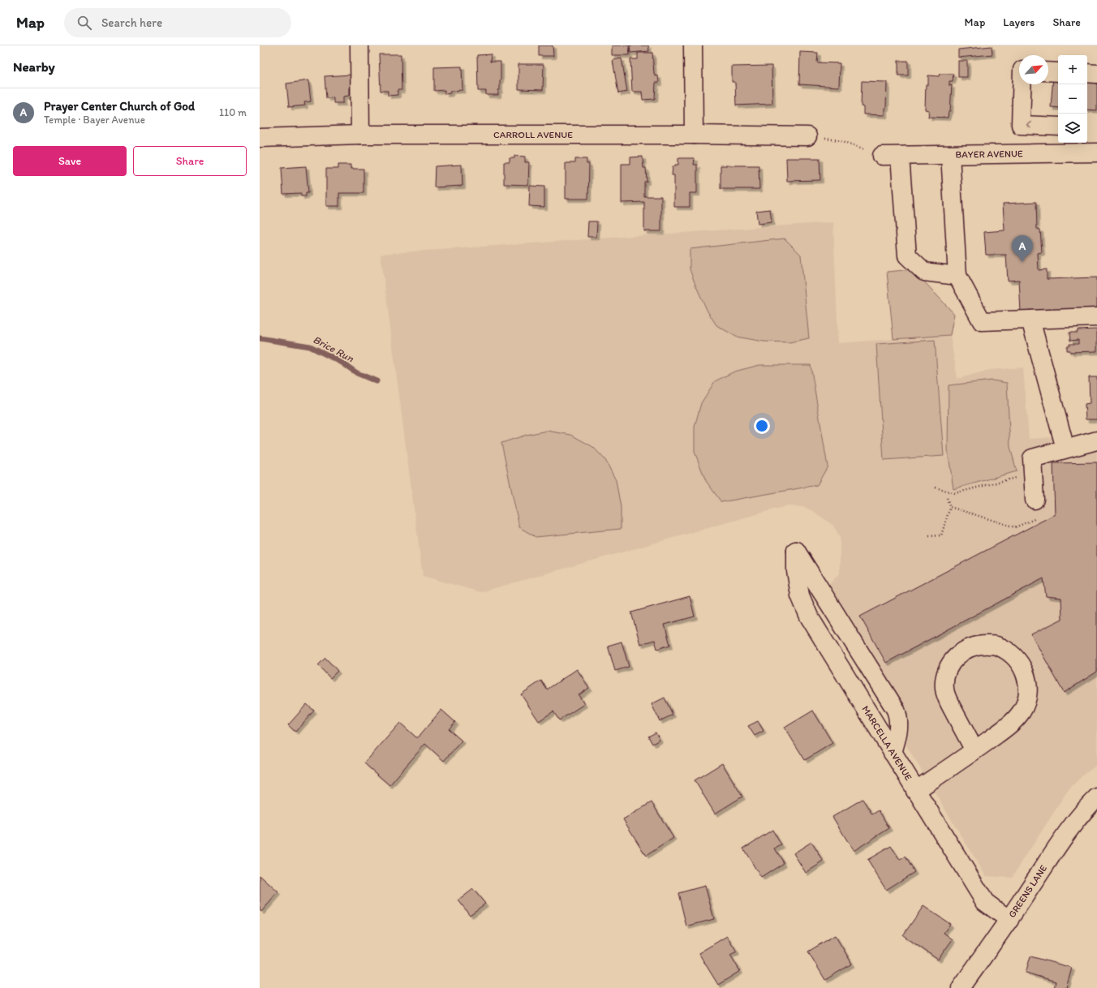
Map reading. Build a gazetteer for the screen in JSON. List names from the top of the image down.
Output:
{
  "streets": {
    "street": [
      "CARROLL AVENUE",
      "BAYER AVENUE",
      "MARCELLA AVENUE",
      "GREENS LANE"
    ]
  },
  "crossings": [
    ["MARCELLA AVENUE", "GREENS LANE"]
  ],
  "water": ["Brice Run"],
  "north": "top right",
  "page": {
    "header": "Map",
    "search": "Search here",
    "nav": ["Map", "Layers", "Share"],
    "heading": "Nearby",
    "map_buttons": ["+", "−"],
    "list": [
      {
        "mark": "A",
        "name": "Prayer Center Church of God",
        "note": "Temple · Bayer Avenue",
        "value": "110 m"
      }
    ],
    "buttons": ["Save", "Share"],
    "pins": "A"
  }
}
